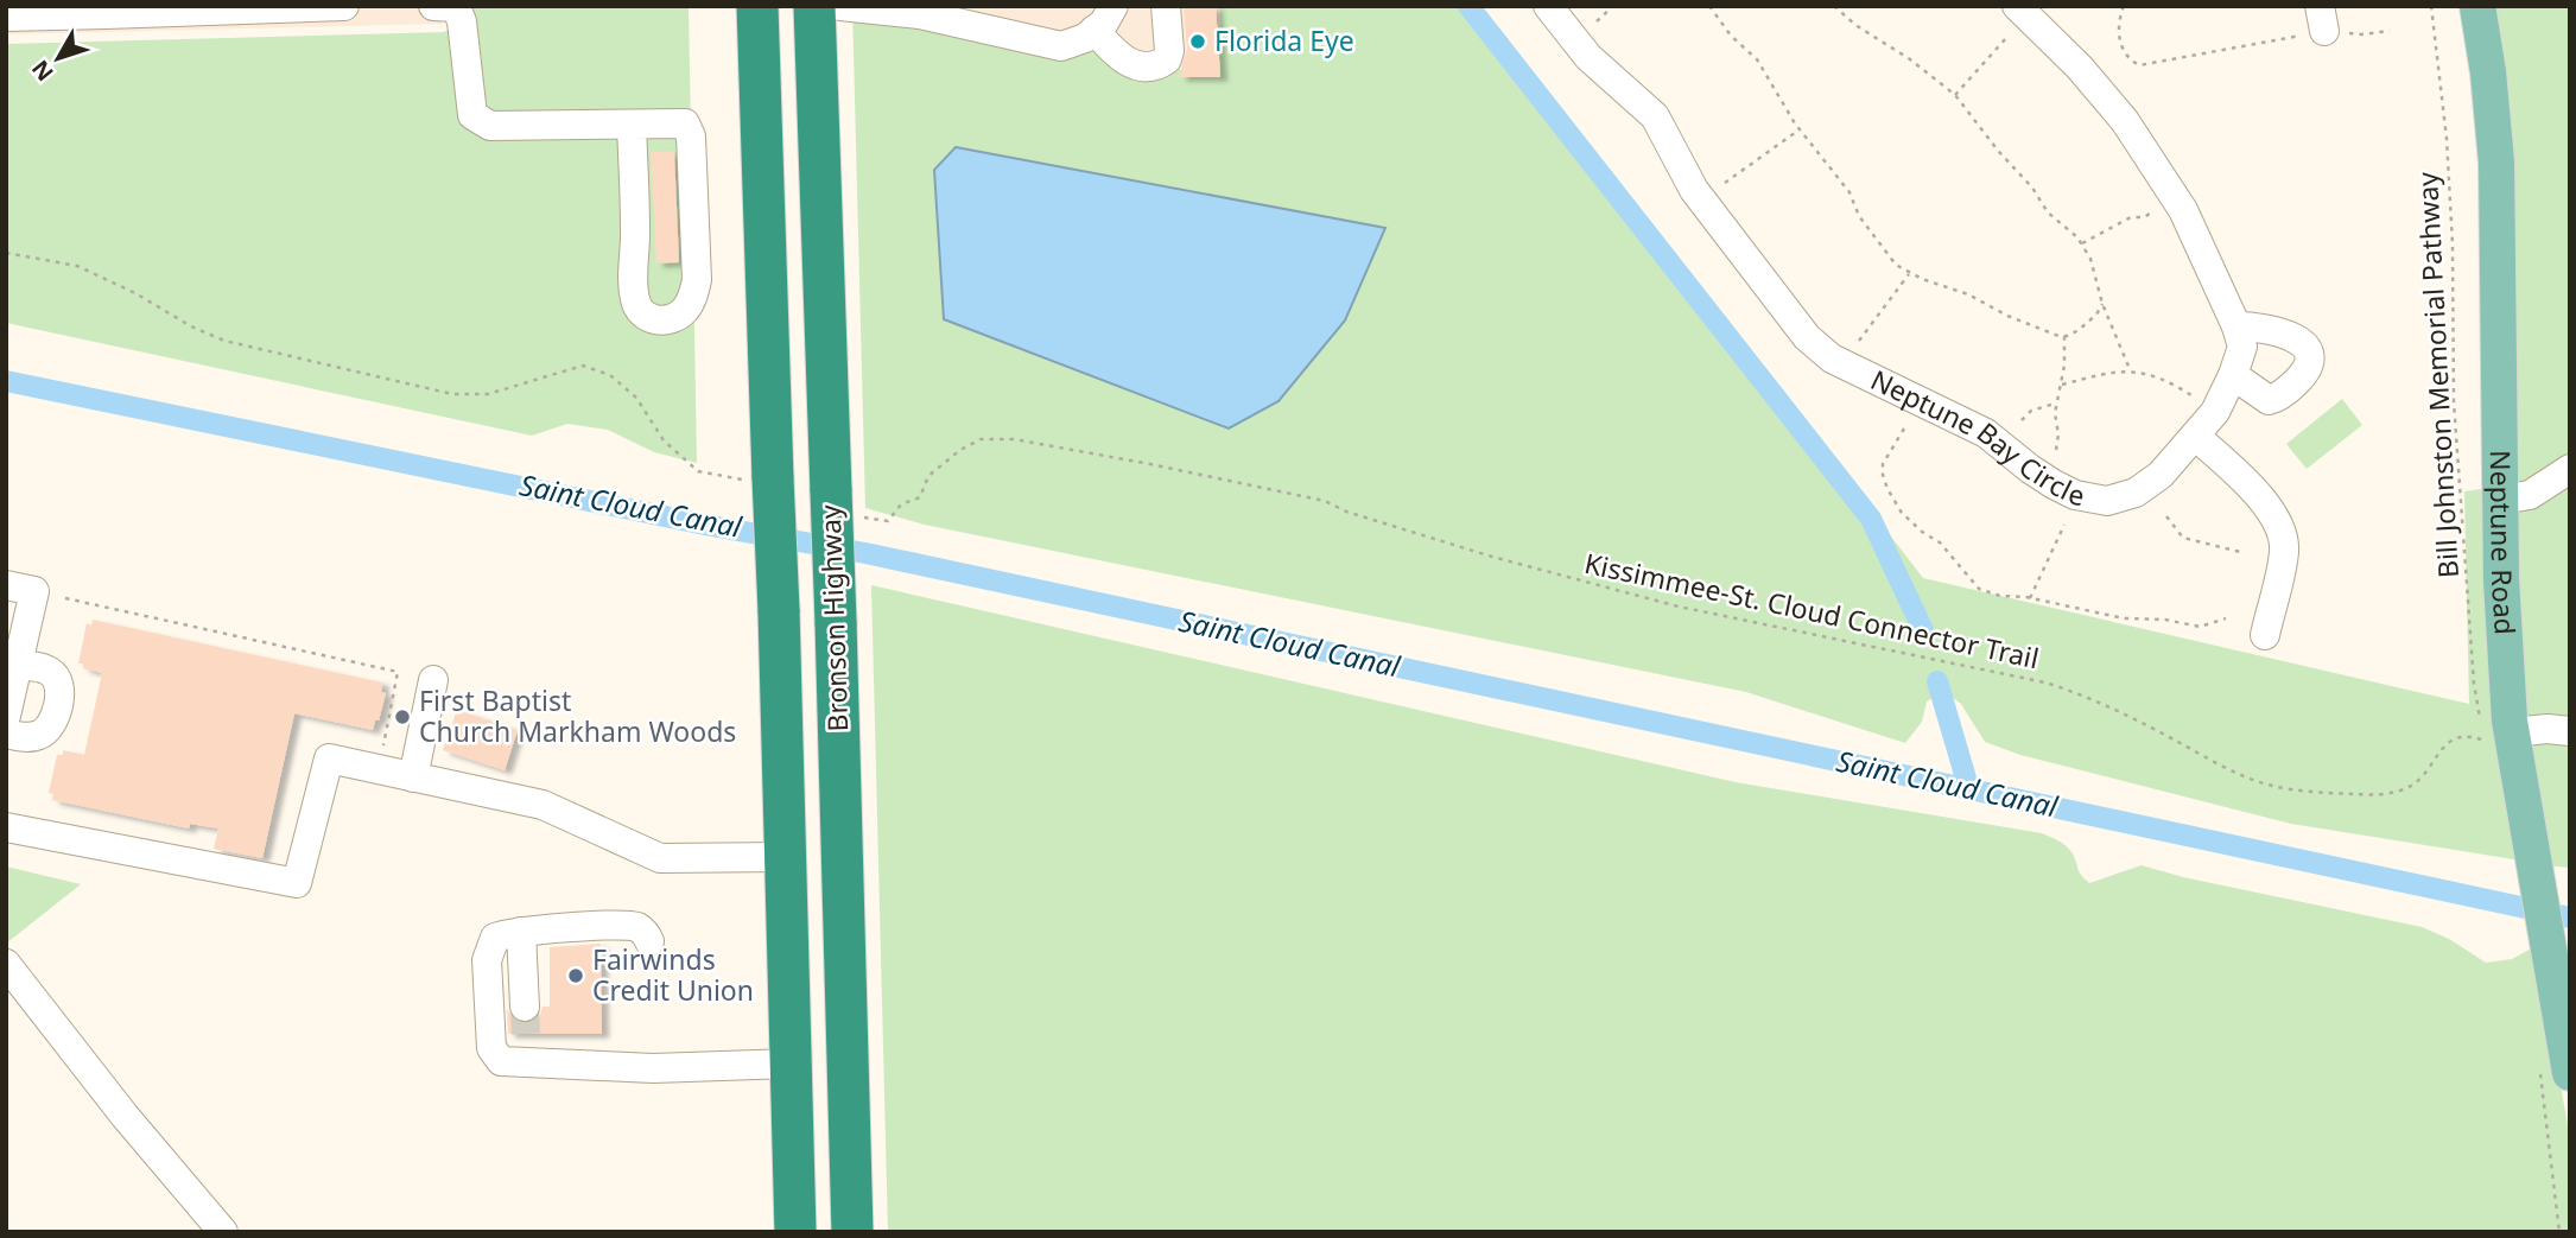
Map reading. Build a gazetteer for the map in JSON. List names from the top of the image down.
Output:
{
  "streets": {
    "highway": ["Bronson Highway"],
    "main road": ["Neptune Road"],
    "street": ["Neptune Bay Circle"],
    "path": ["Bill Johnston Memorial Pathway", "Kissimmee-St. Cloud Connector Trail"]
  },
  "crossings": [
    ["Bill Johnston Memorial Pathway", "Neptune Road"],
    ["Bill Johnston Memorial Pathway", "Kissimmee-St. Cloud Connector Trail"],
    ["Neptune Road", "Kissimmee-St. Cloud Connector Trail"]
  ],
  "water": ["Saint Cloud Canal"],
  "places": ["Florida Eye", "First Baptist Church Markham Woods", "Fairwinds Credit Union"],
  "north": "bottom left"
}
